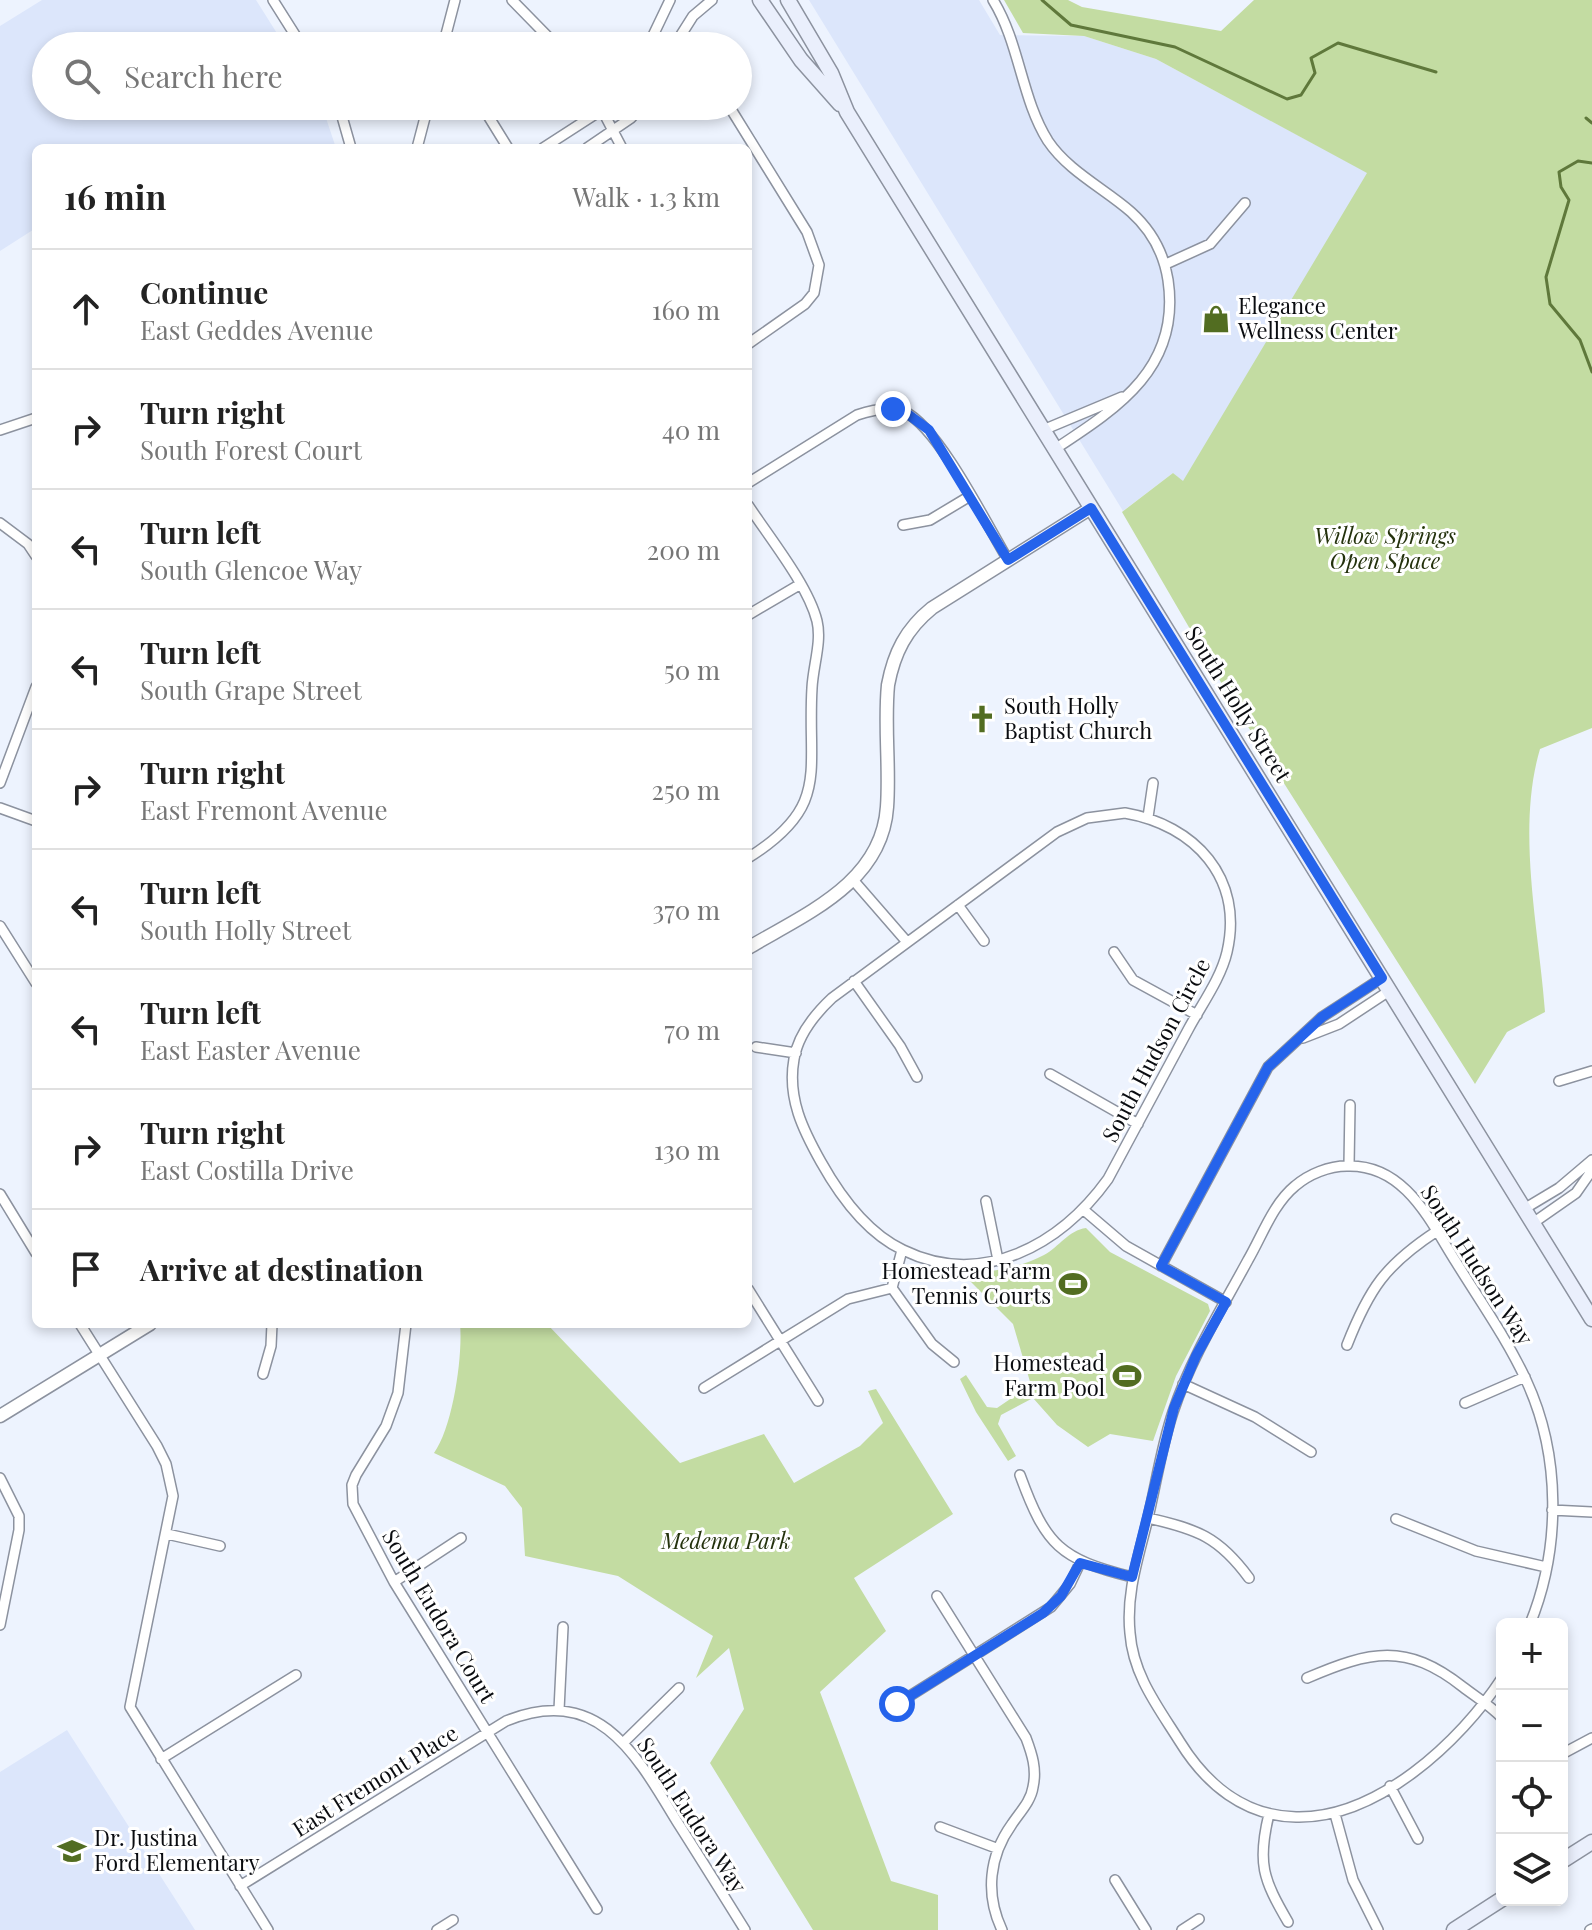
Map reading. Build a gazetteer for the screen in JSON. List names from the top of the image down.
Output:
{
  "streets": {
    "main road": ["South Holly Street"],
    "street": [
      "South Hudson Circle",
      "South Hudson Way",
      "South Eudora Court",
      "East Fremont Place",
      "South Eudora Way"
    ]
  },
  "crossings": [
    ["South Eudora Court", "East Fremont Place"],
    ["South Eudora Court", "South Eudora Way"],
    ["East Fremont Place", "South Eudora Way"]
  ],
  "parks": ["Willow Springs Open Space", "Medema Park"],
  "places": {
    "shop": ["Elegance Wellness Center"],
    "church": ["South Holly Baptist Church"],
    "sports": ["Homestead Farm Tennis Courts", "Homestead Farm Pool"],
    "school or university": ["Dr. Justina Ford Elementary"]
  },
  "page": {
    "search": "Search here",
    "heading": ["16 min", "Walk · 1.3 km"],
    "list": [
      ["Continue", "East Geddes Avenue", "160 m"],
      ["Turn right", "South Forest Court", "40 m"],
      ["Turn left", "South Glencoe Way", "200 m"],
      ["Turn left", "South Grape Street", "50 m"],
      ["Turn right", "East Fremont Avenue", "250 m"],
      ["Turn left", "South Holly Street", "370 m"],
      ["Turn left", "East Easter Avenue", "70 m"],
      ["Turn right", "East Costilla Drive", "130 m"],
      "Arrive at destination"
    ],
    "map_buttons": ["+", "−"]
  }
}
